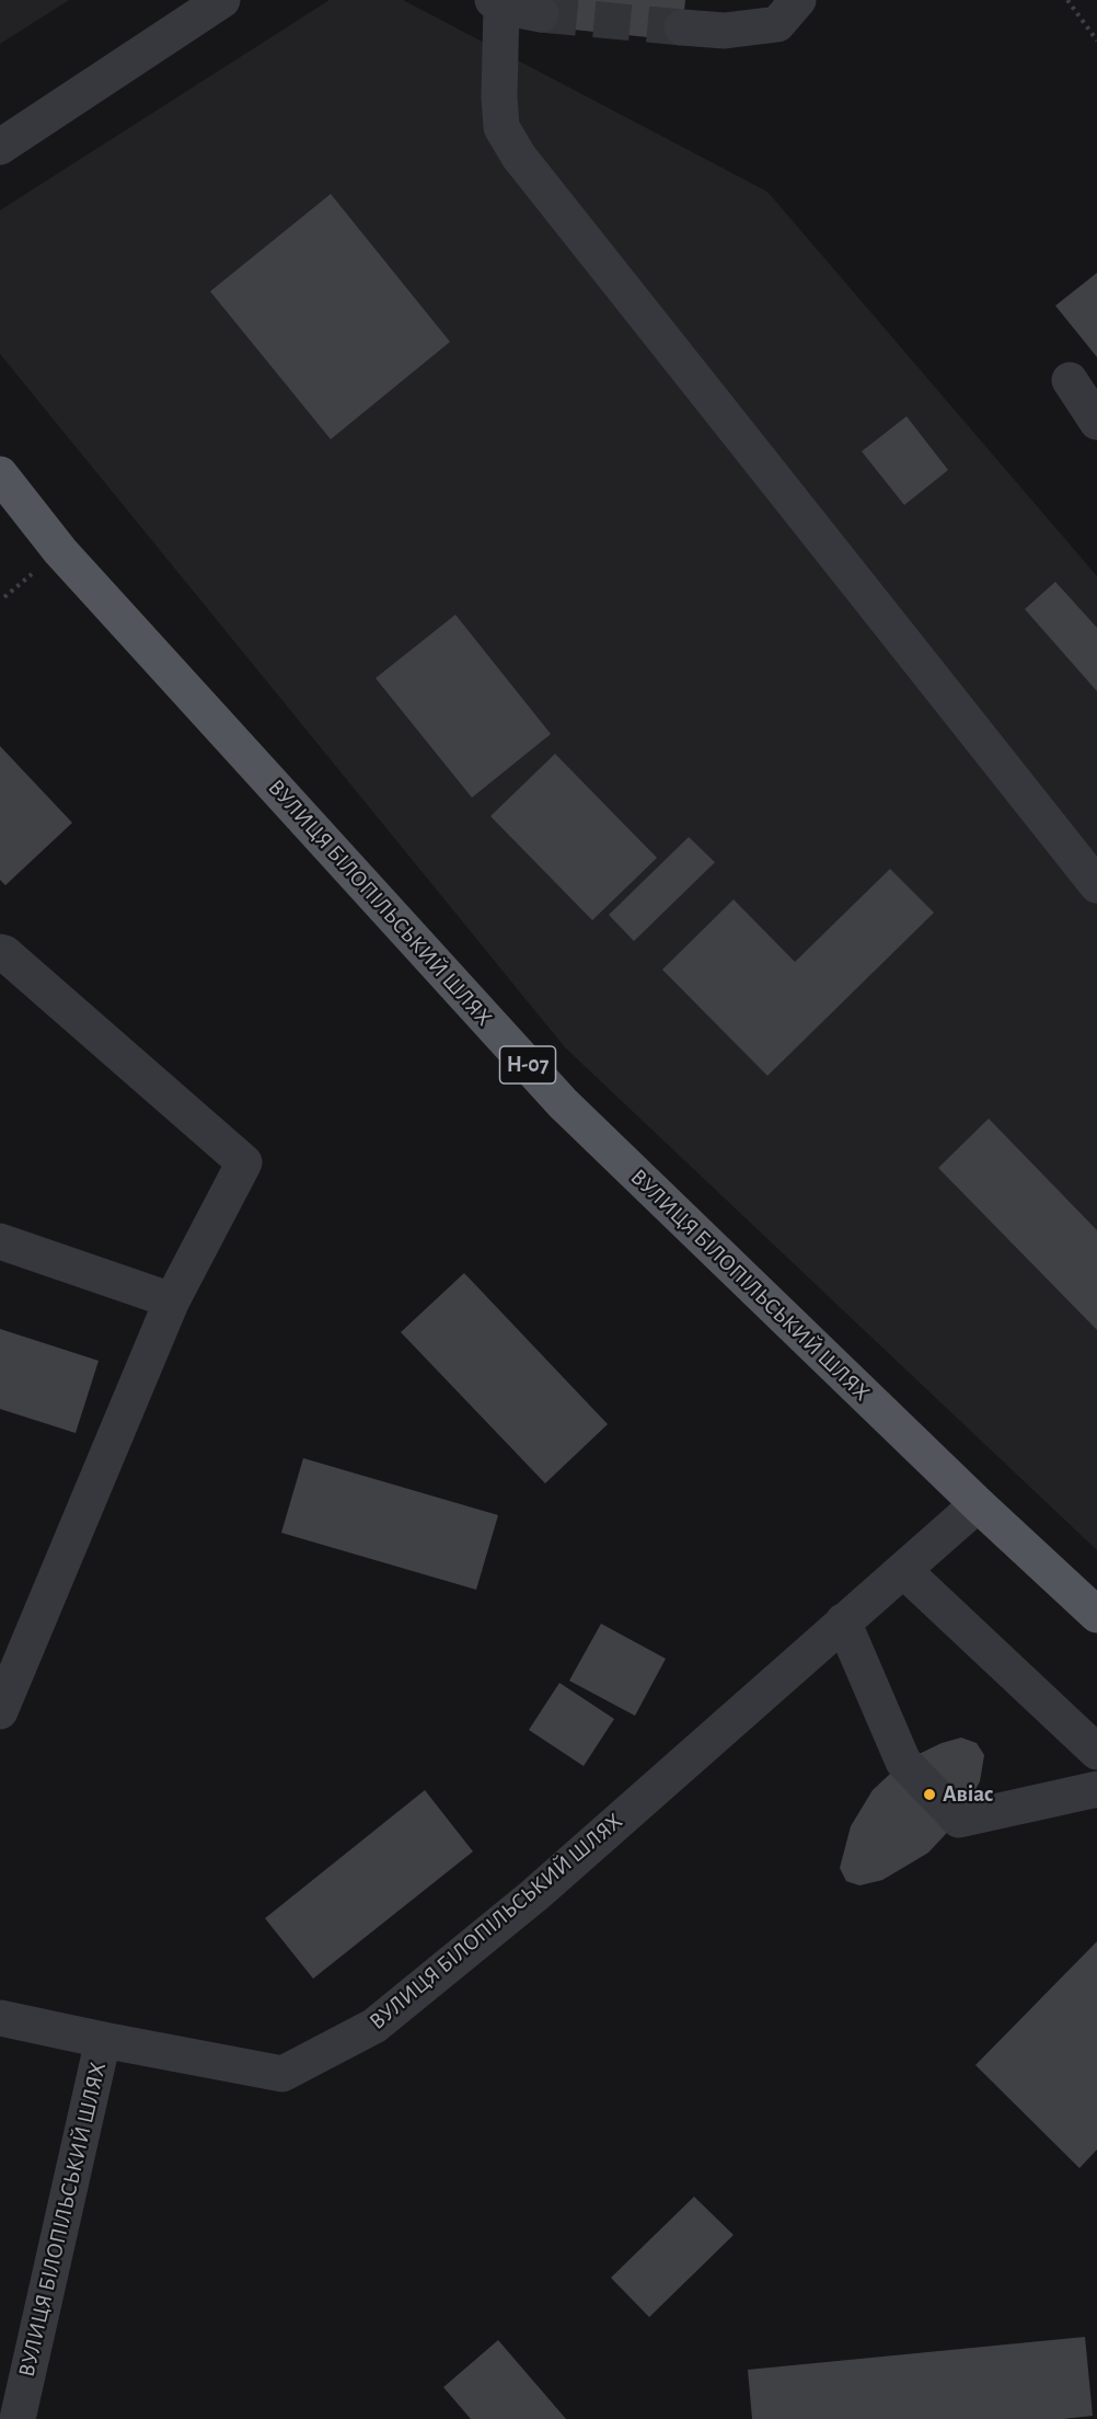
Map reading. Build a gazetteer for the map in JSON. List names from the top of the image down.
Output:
{
  "streets": {
    "main road": ["ВУЛИЦЯ БІЛОПІЛЬСЬКИЙ ШЛЯХ", "Н-07"]
  },
  "places": ["Авіас"]
}
